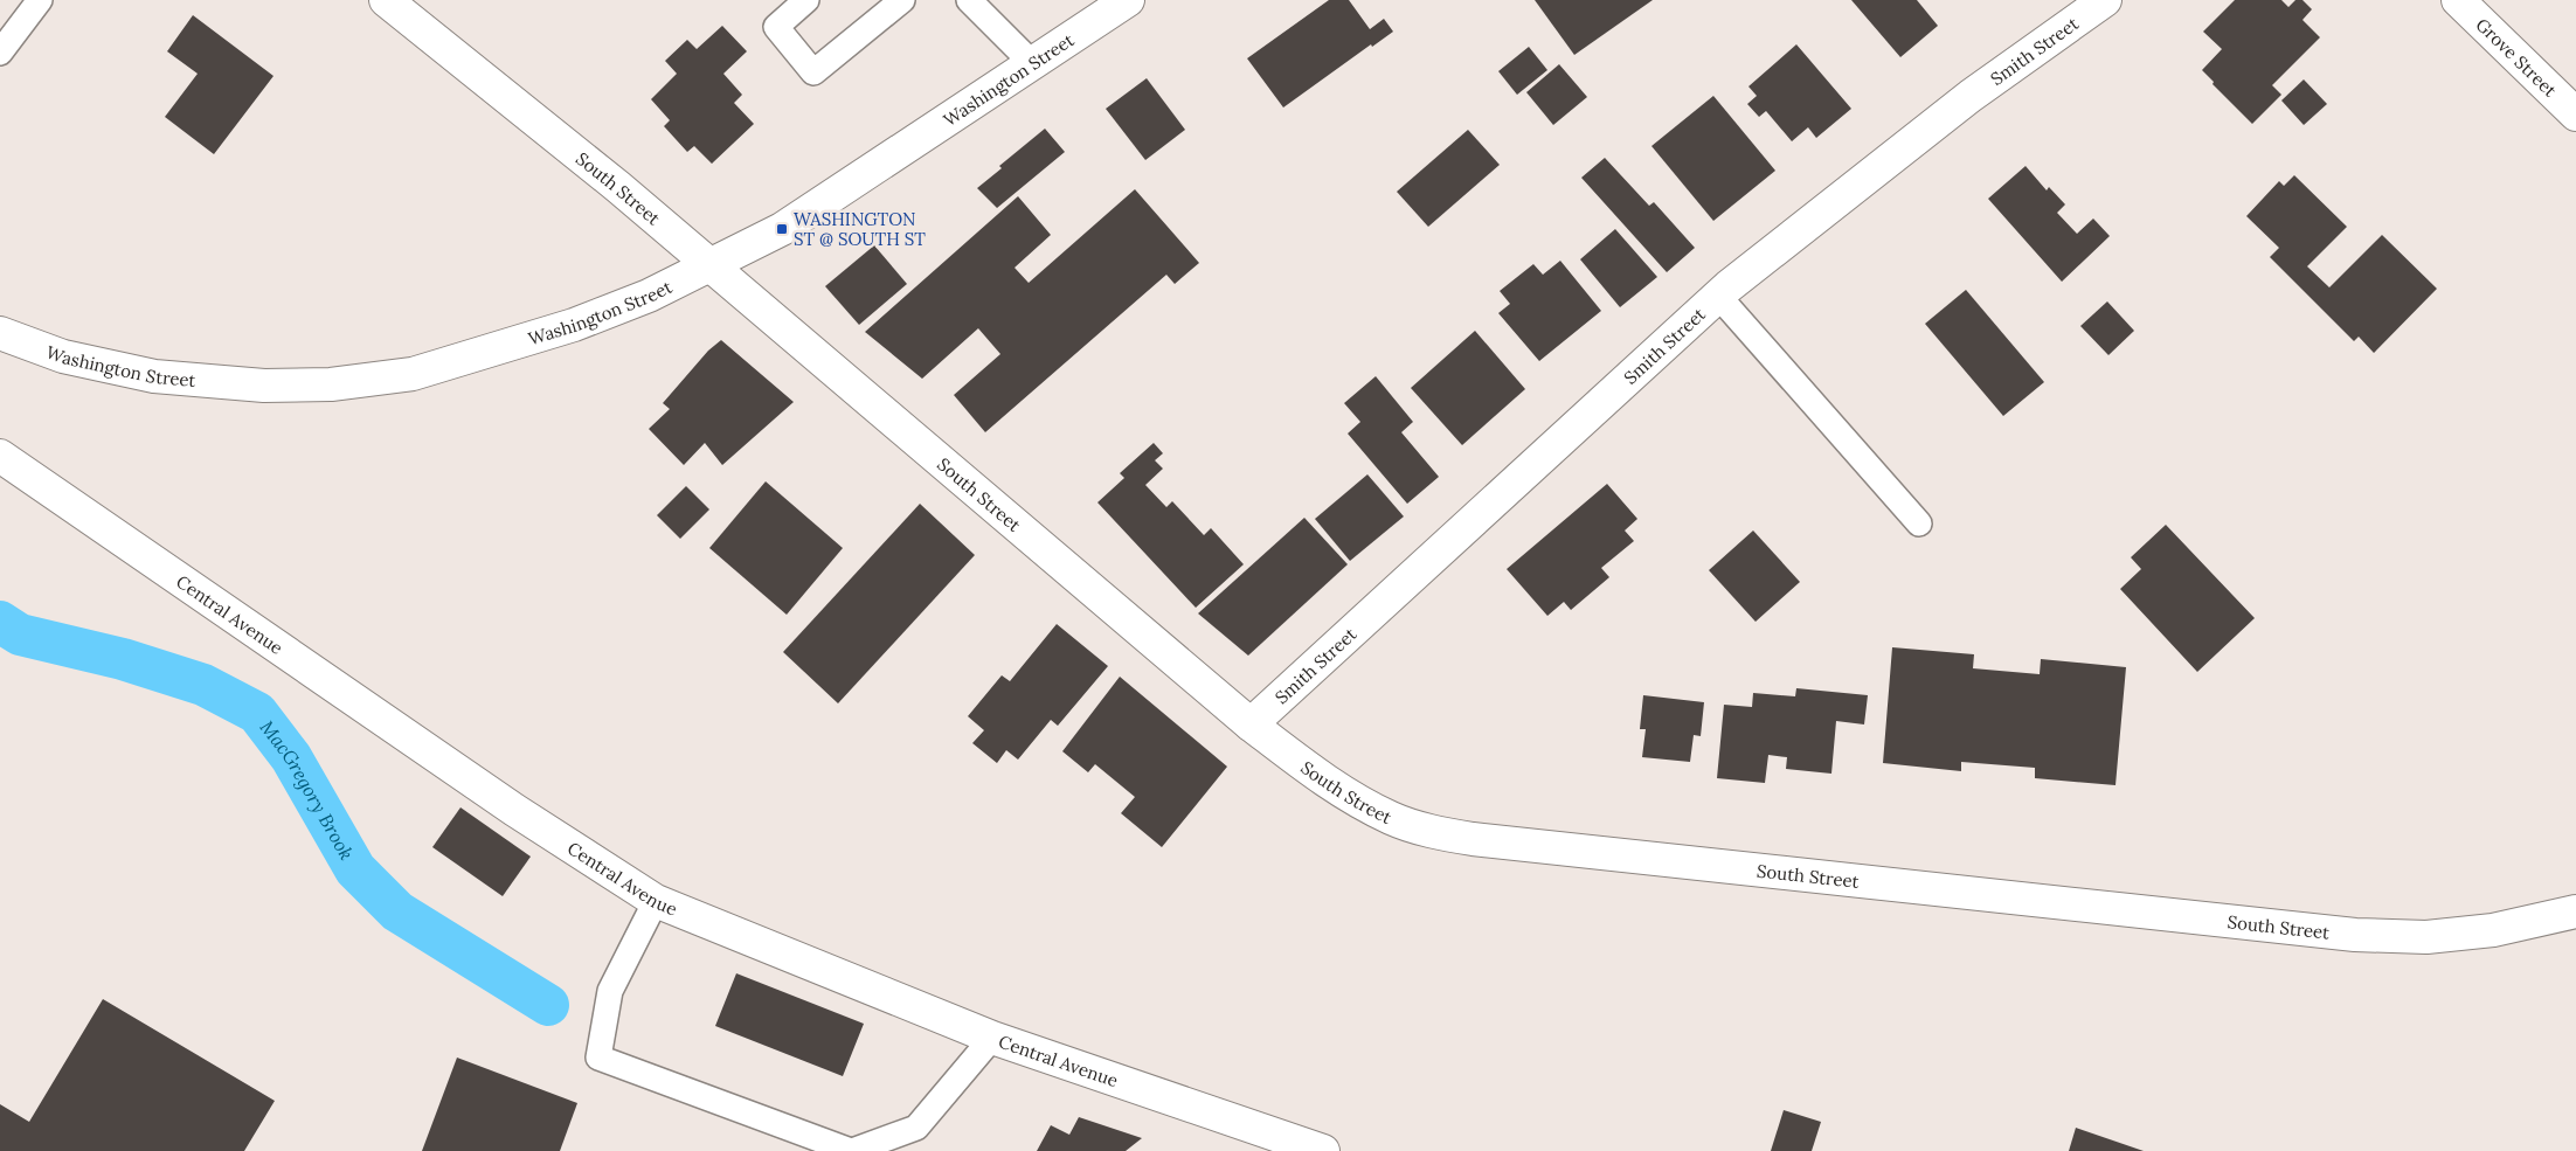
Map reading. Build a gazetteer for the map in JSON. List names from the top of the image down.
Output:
{
  "streets": {
    "street": [
      "Smith Street",
      "Grove Street",
      "Washington Street",
      "South Street",
      "Central Avenue"
    ]
  },
  "crossings": [
    ["Smith Street", "South Street"],
    ["Washington Street", "South Street"]
  ],
  "water": ["MacGregory Brook"],
  "places": {
    "transit": ["WASHINGTON ST @ SOUTH ST"]
  }
}
